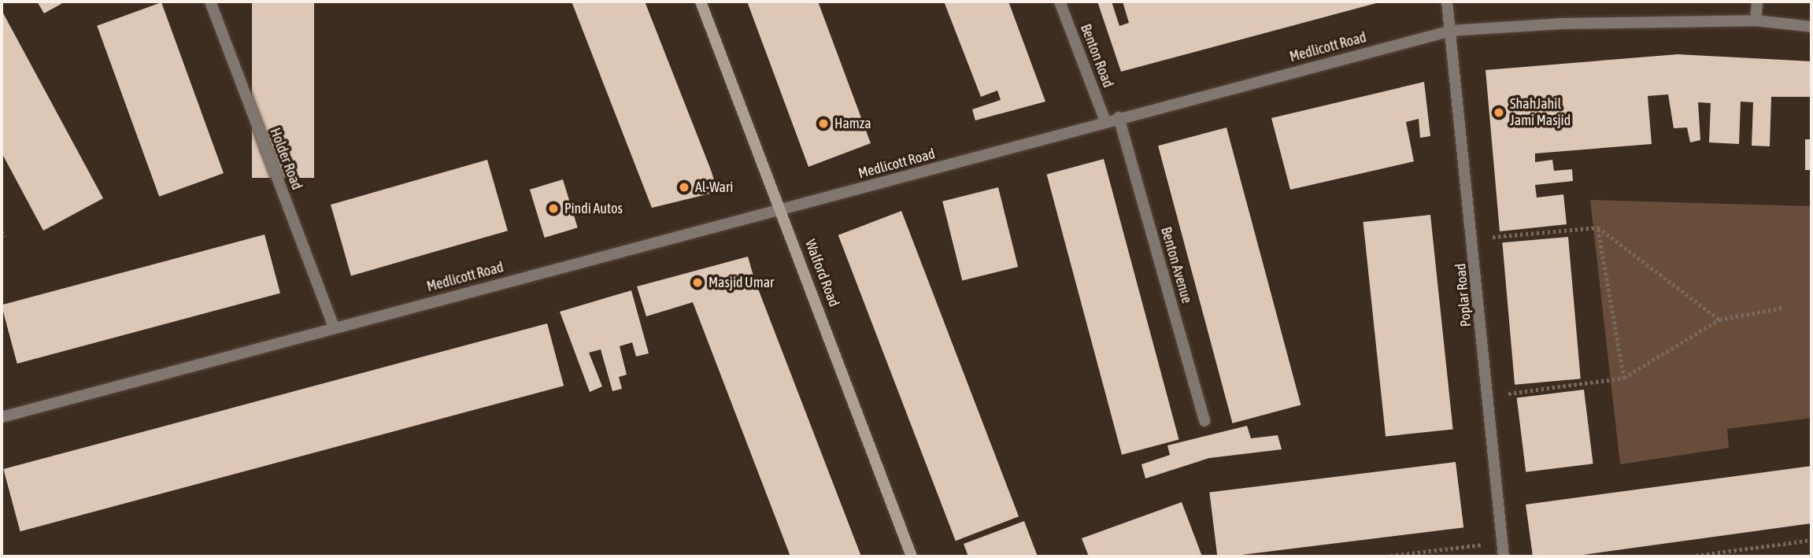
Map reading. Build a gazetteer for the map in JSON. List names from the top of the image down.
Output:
{
  "streets": {
    "main road": ["Walford Road"],
    "street": [
      "Medlicott Road",
      "Benton Road",
      "Holder Road",
      "Benton Avenue",
      "Poplar Road"
    ]
  },
  "crossings": [
    ["Medlicott Road", "Benton Road"],
    ["Medlicott Road", "Holder Road"],
    ["Medlicott Road", "Benton Avenue"],
    ["Medlicott Road", "Walford Road"],
    ["Medlicott Road", "Poplar Road"]
  ],
  "places": [
    "ShahJahil Jami Masjid",
    "Hamza",
    "Al-Wari",
    "Pindi Autos",
    "Masjid Umar"
  ]
}
